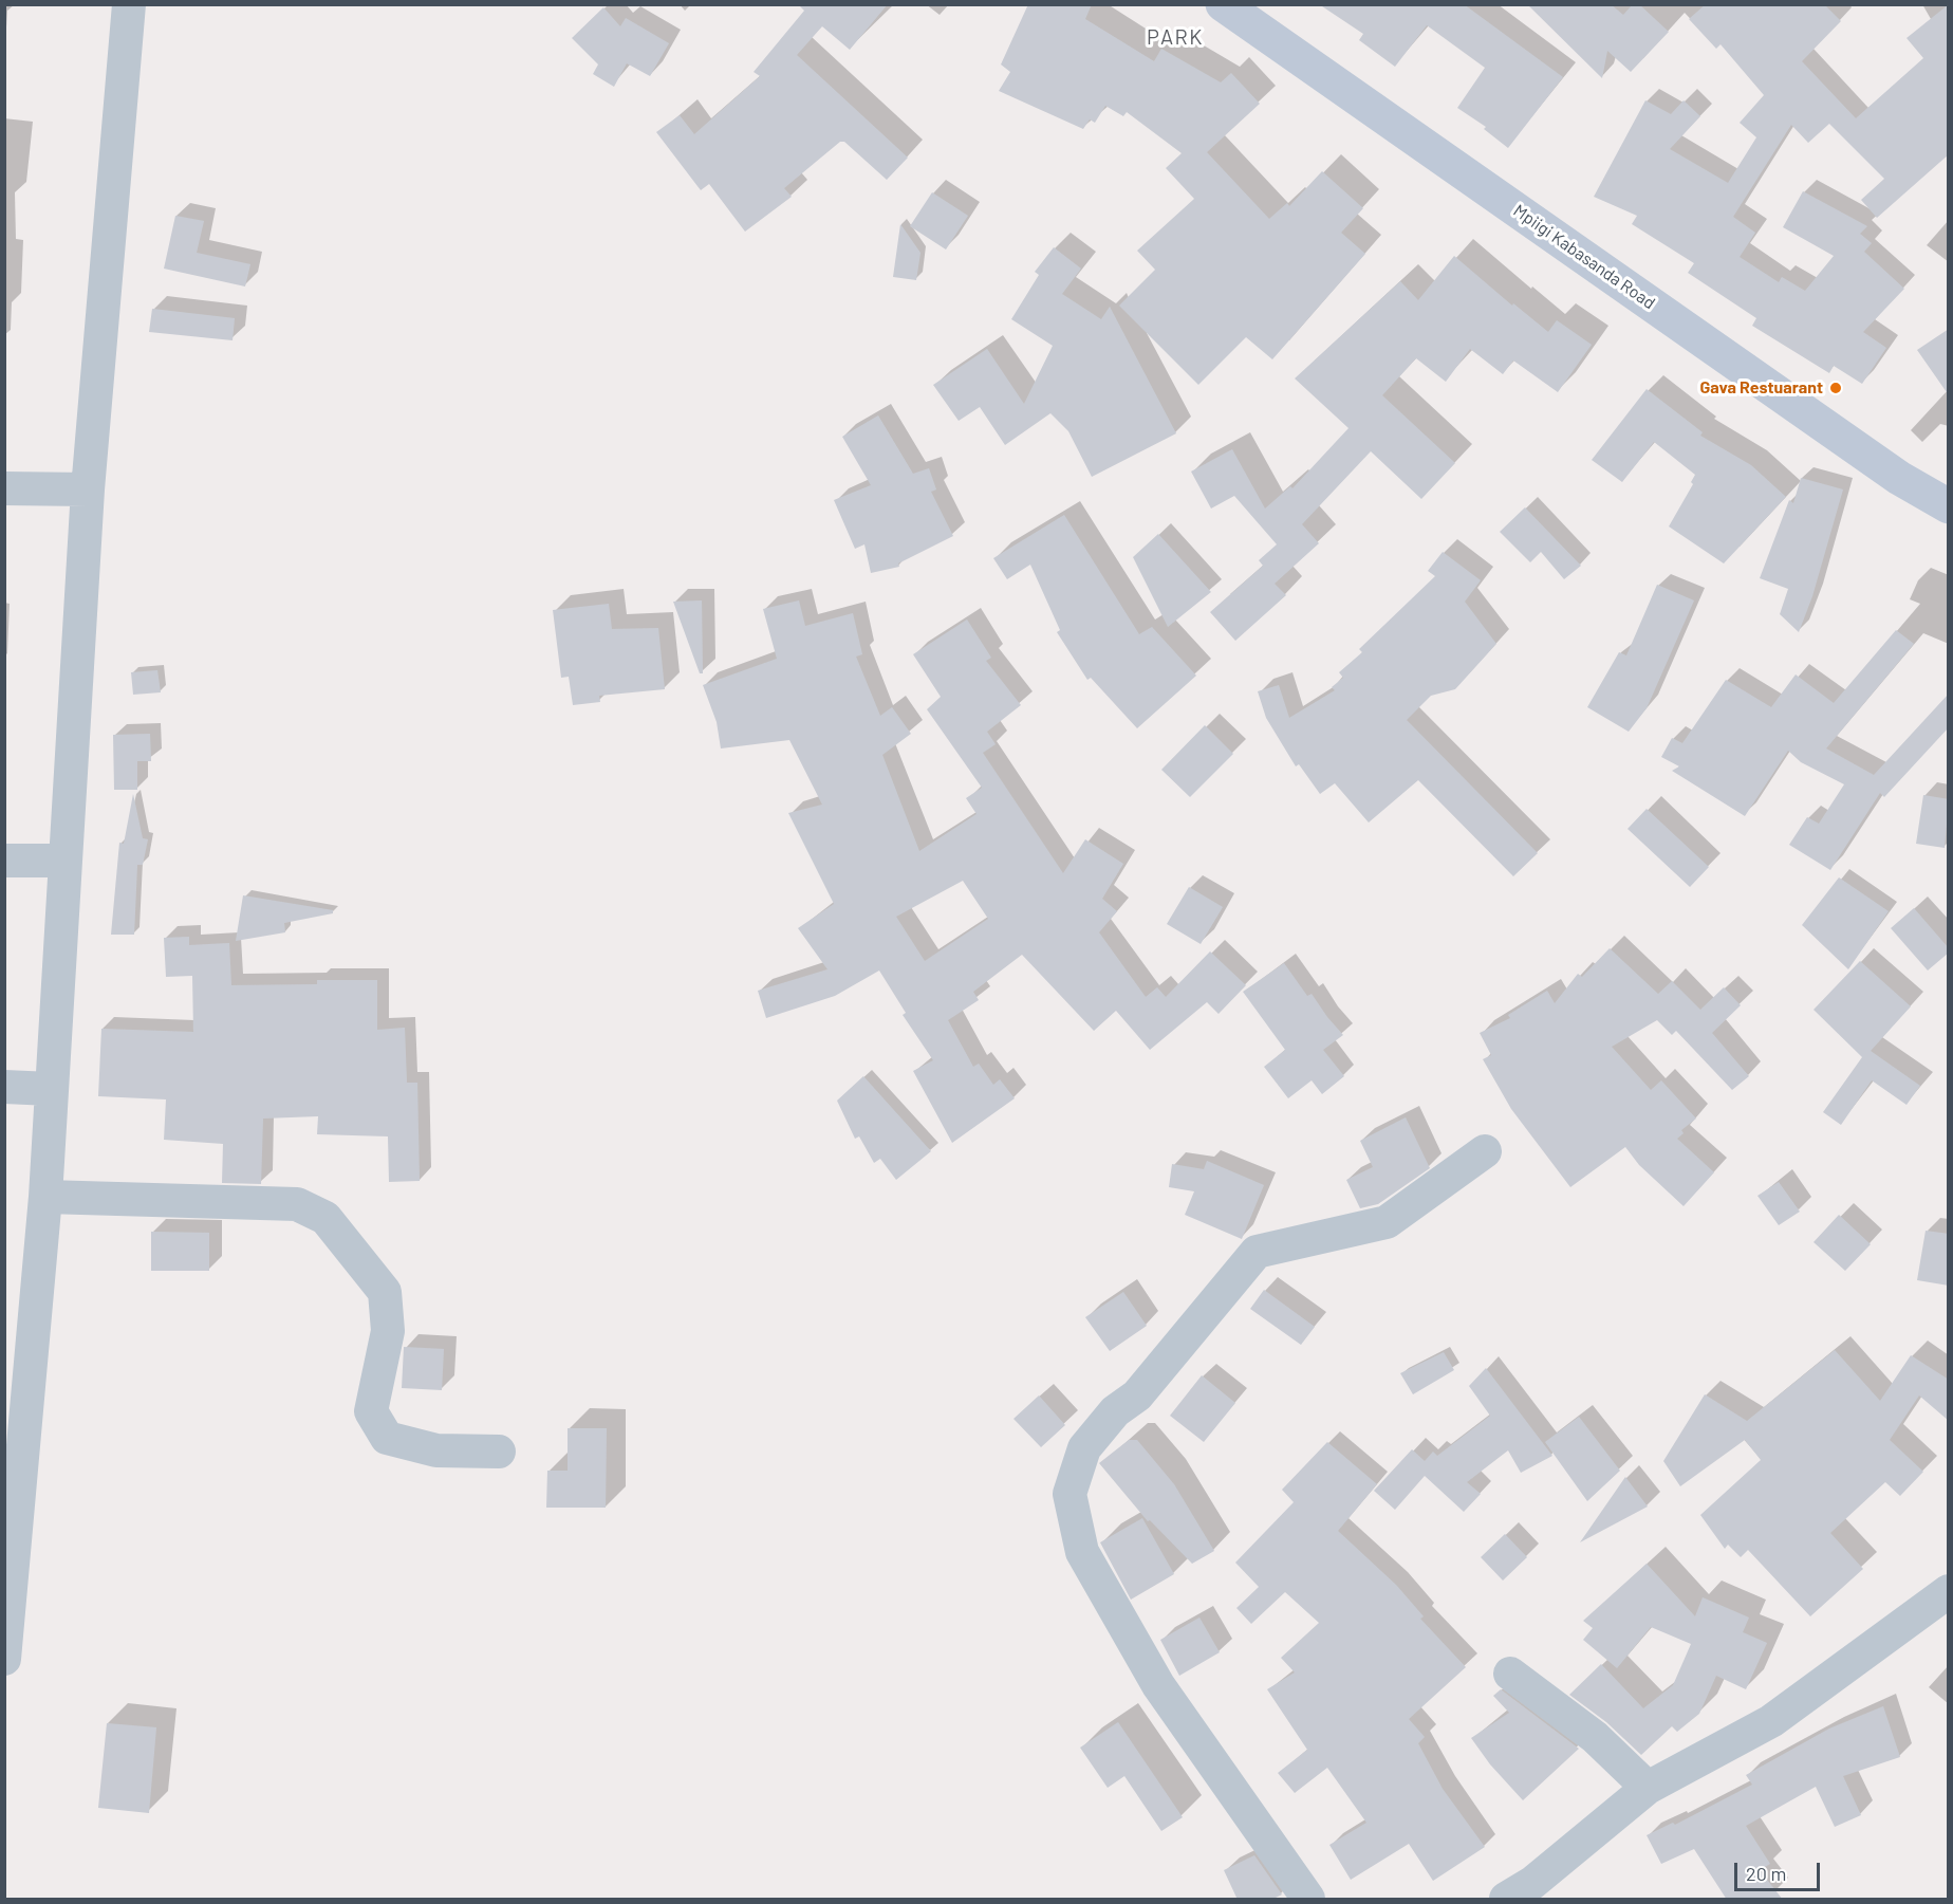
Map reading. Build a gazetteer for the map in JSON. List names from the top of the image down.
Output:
{
  "streets": {
    "main road": ["Mpiigi Kabasanda Road"]
  },
  "districts": ["PARK"],
  "places": ["Gava Restuarant"],
  "scale_bar": "20 m"
}
